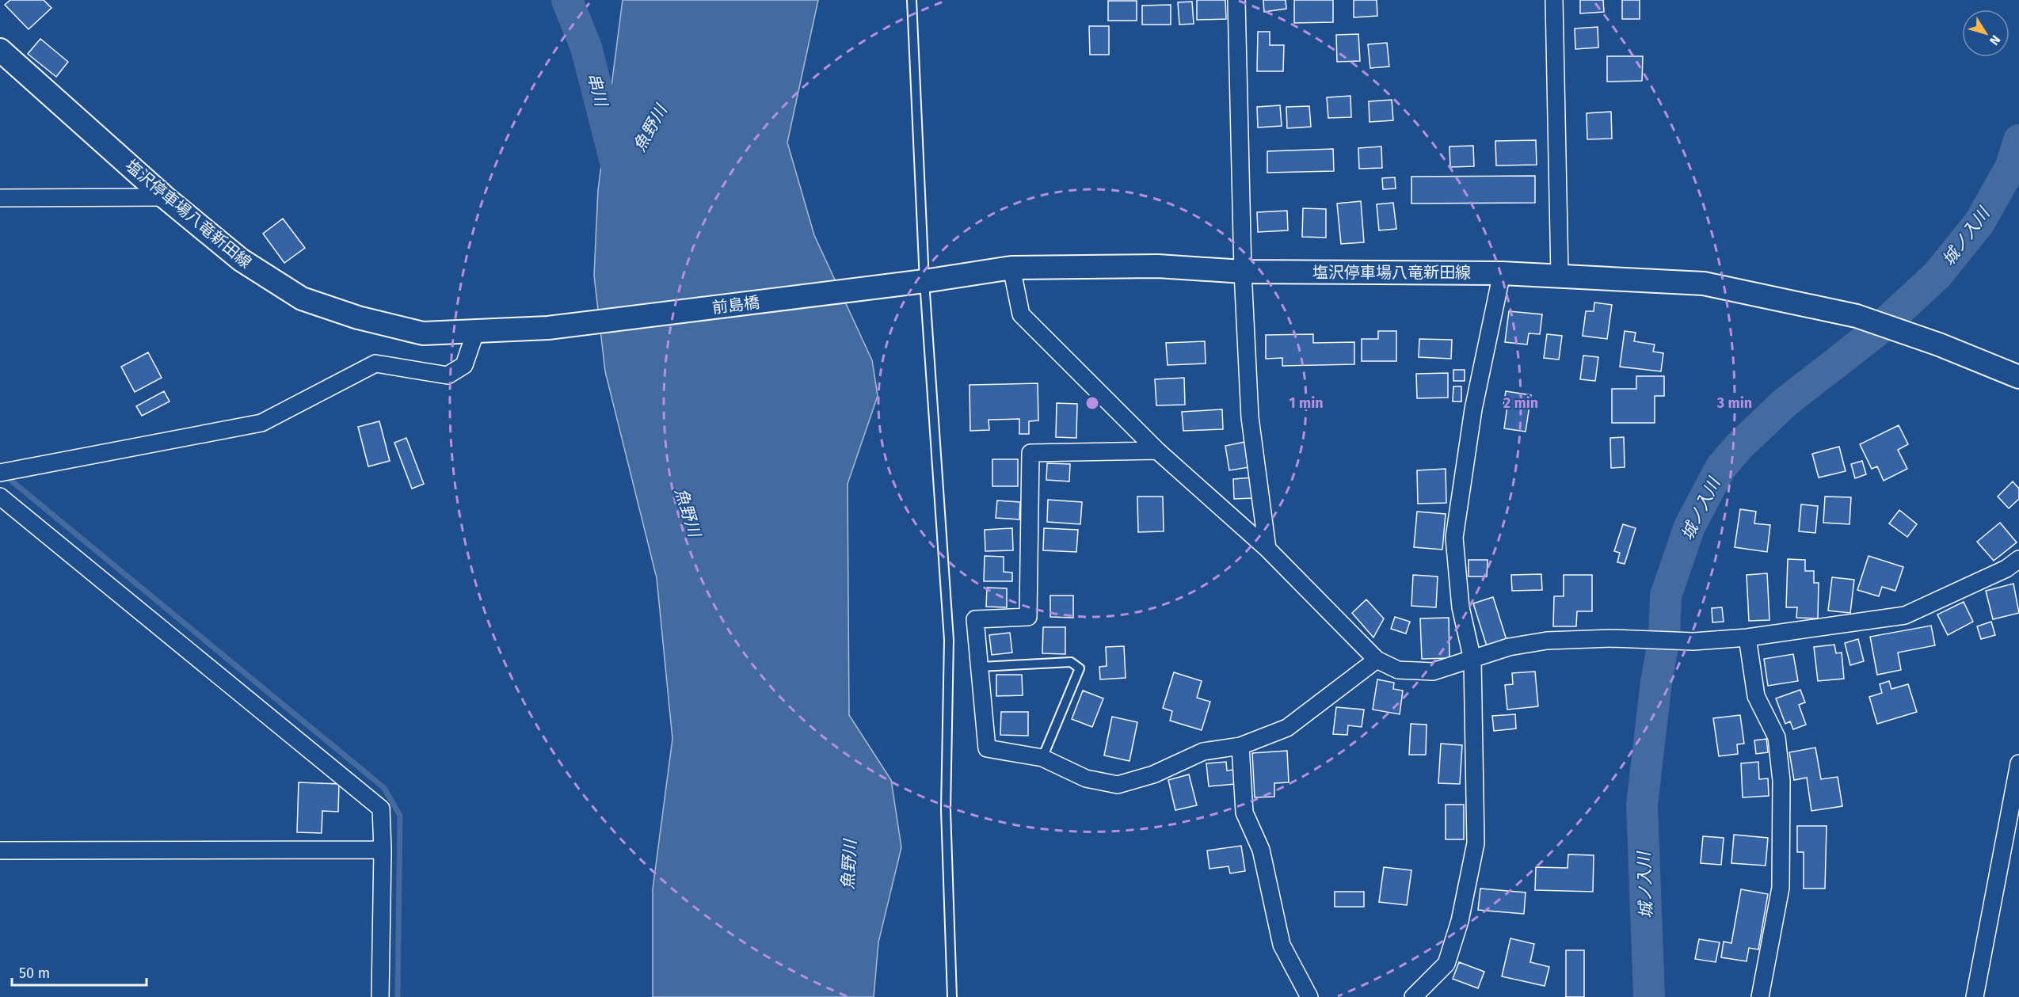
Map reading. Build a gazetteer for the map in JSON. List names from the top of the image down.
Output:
{
  "streets": {
    "main road": ["塩沢停車場八竜新田線", "前島橋"]
  },
  "crossings": [
    ["塩沢停車場八竜新田線", "前島橋"]
  ],
  "water": ["串川", "魚野川", "城ノ入川"],
  "scale_bar": "50 m",
  "north": "bottom right",
  "rings": ["1 min", "2 min", "3 min"]
}
